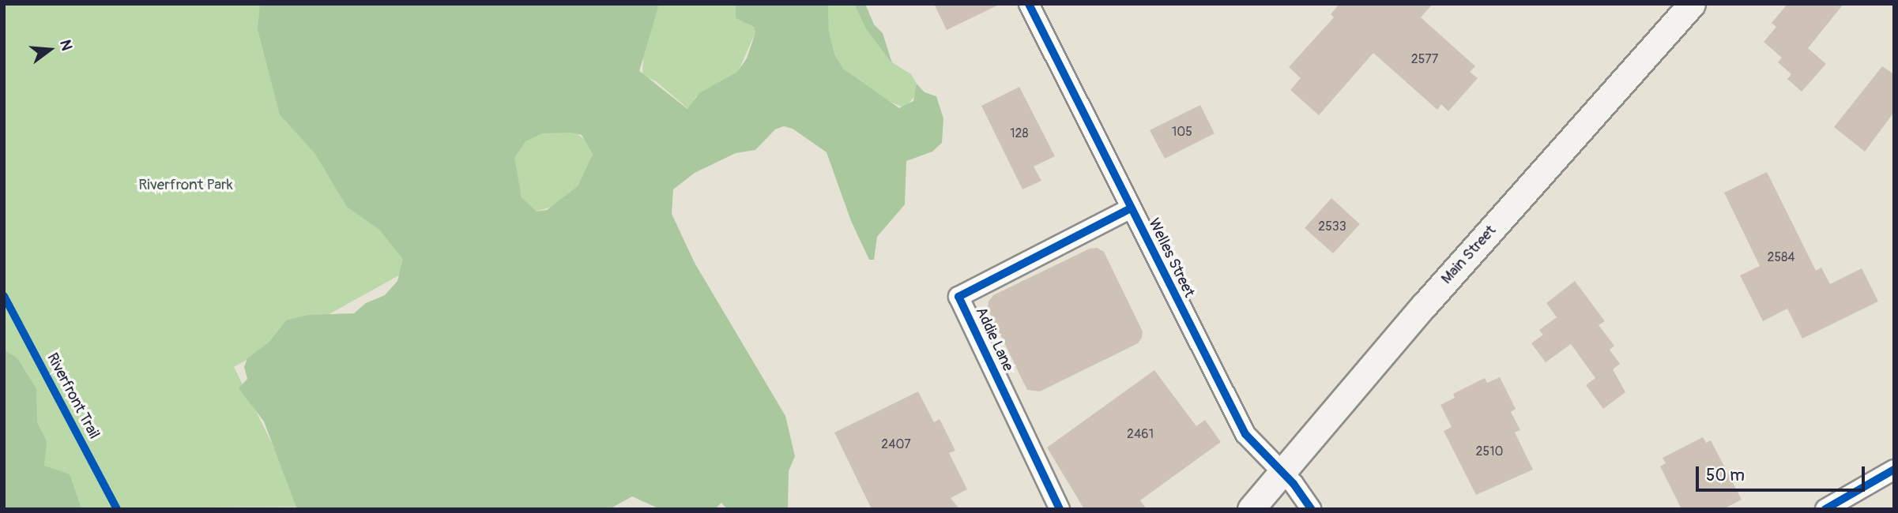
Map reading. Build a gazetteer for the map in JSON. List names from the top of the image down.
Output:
{
  "streets": {
    "main road": ["Main Street"],
    "street": ["Welles Street", "Addie Lane"],
    "cycle path": ["Riverfront Trail"]
  },
  "crossings": [
    ["Main Street", "Welles Street"],
    ["Welles Street", "Addie Lane"]
  ],
  "parks": ["Riverfront Park"],
  "house_numbers": [
    "2577",
    "105",
    "128",
    "2533",
    "2584",
    "2461",
    "2407",
    "2510"
  ],
  "scale_bar": "50 m",
  "north": "right"
}
